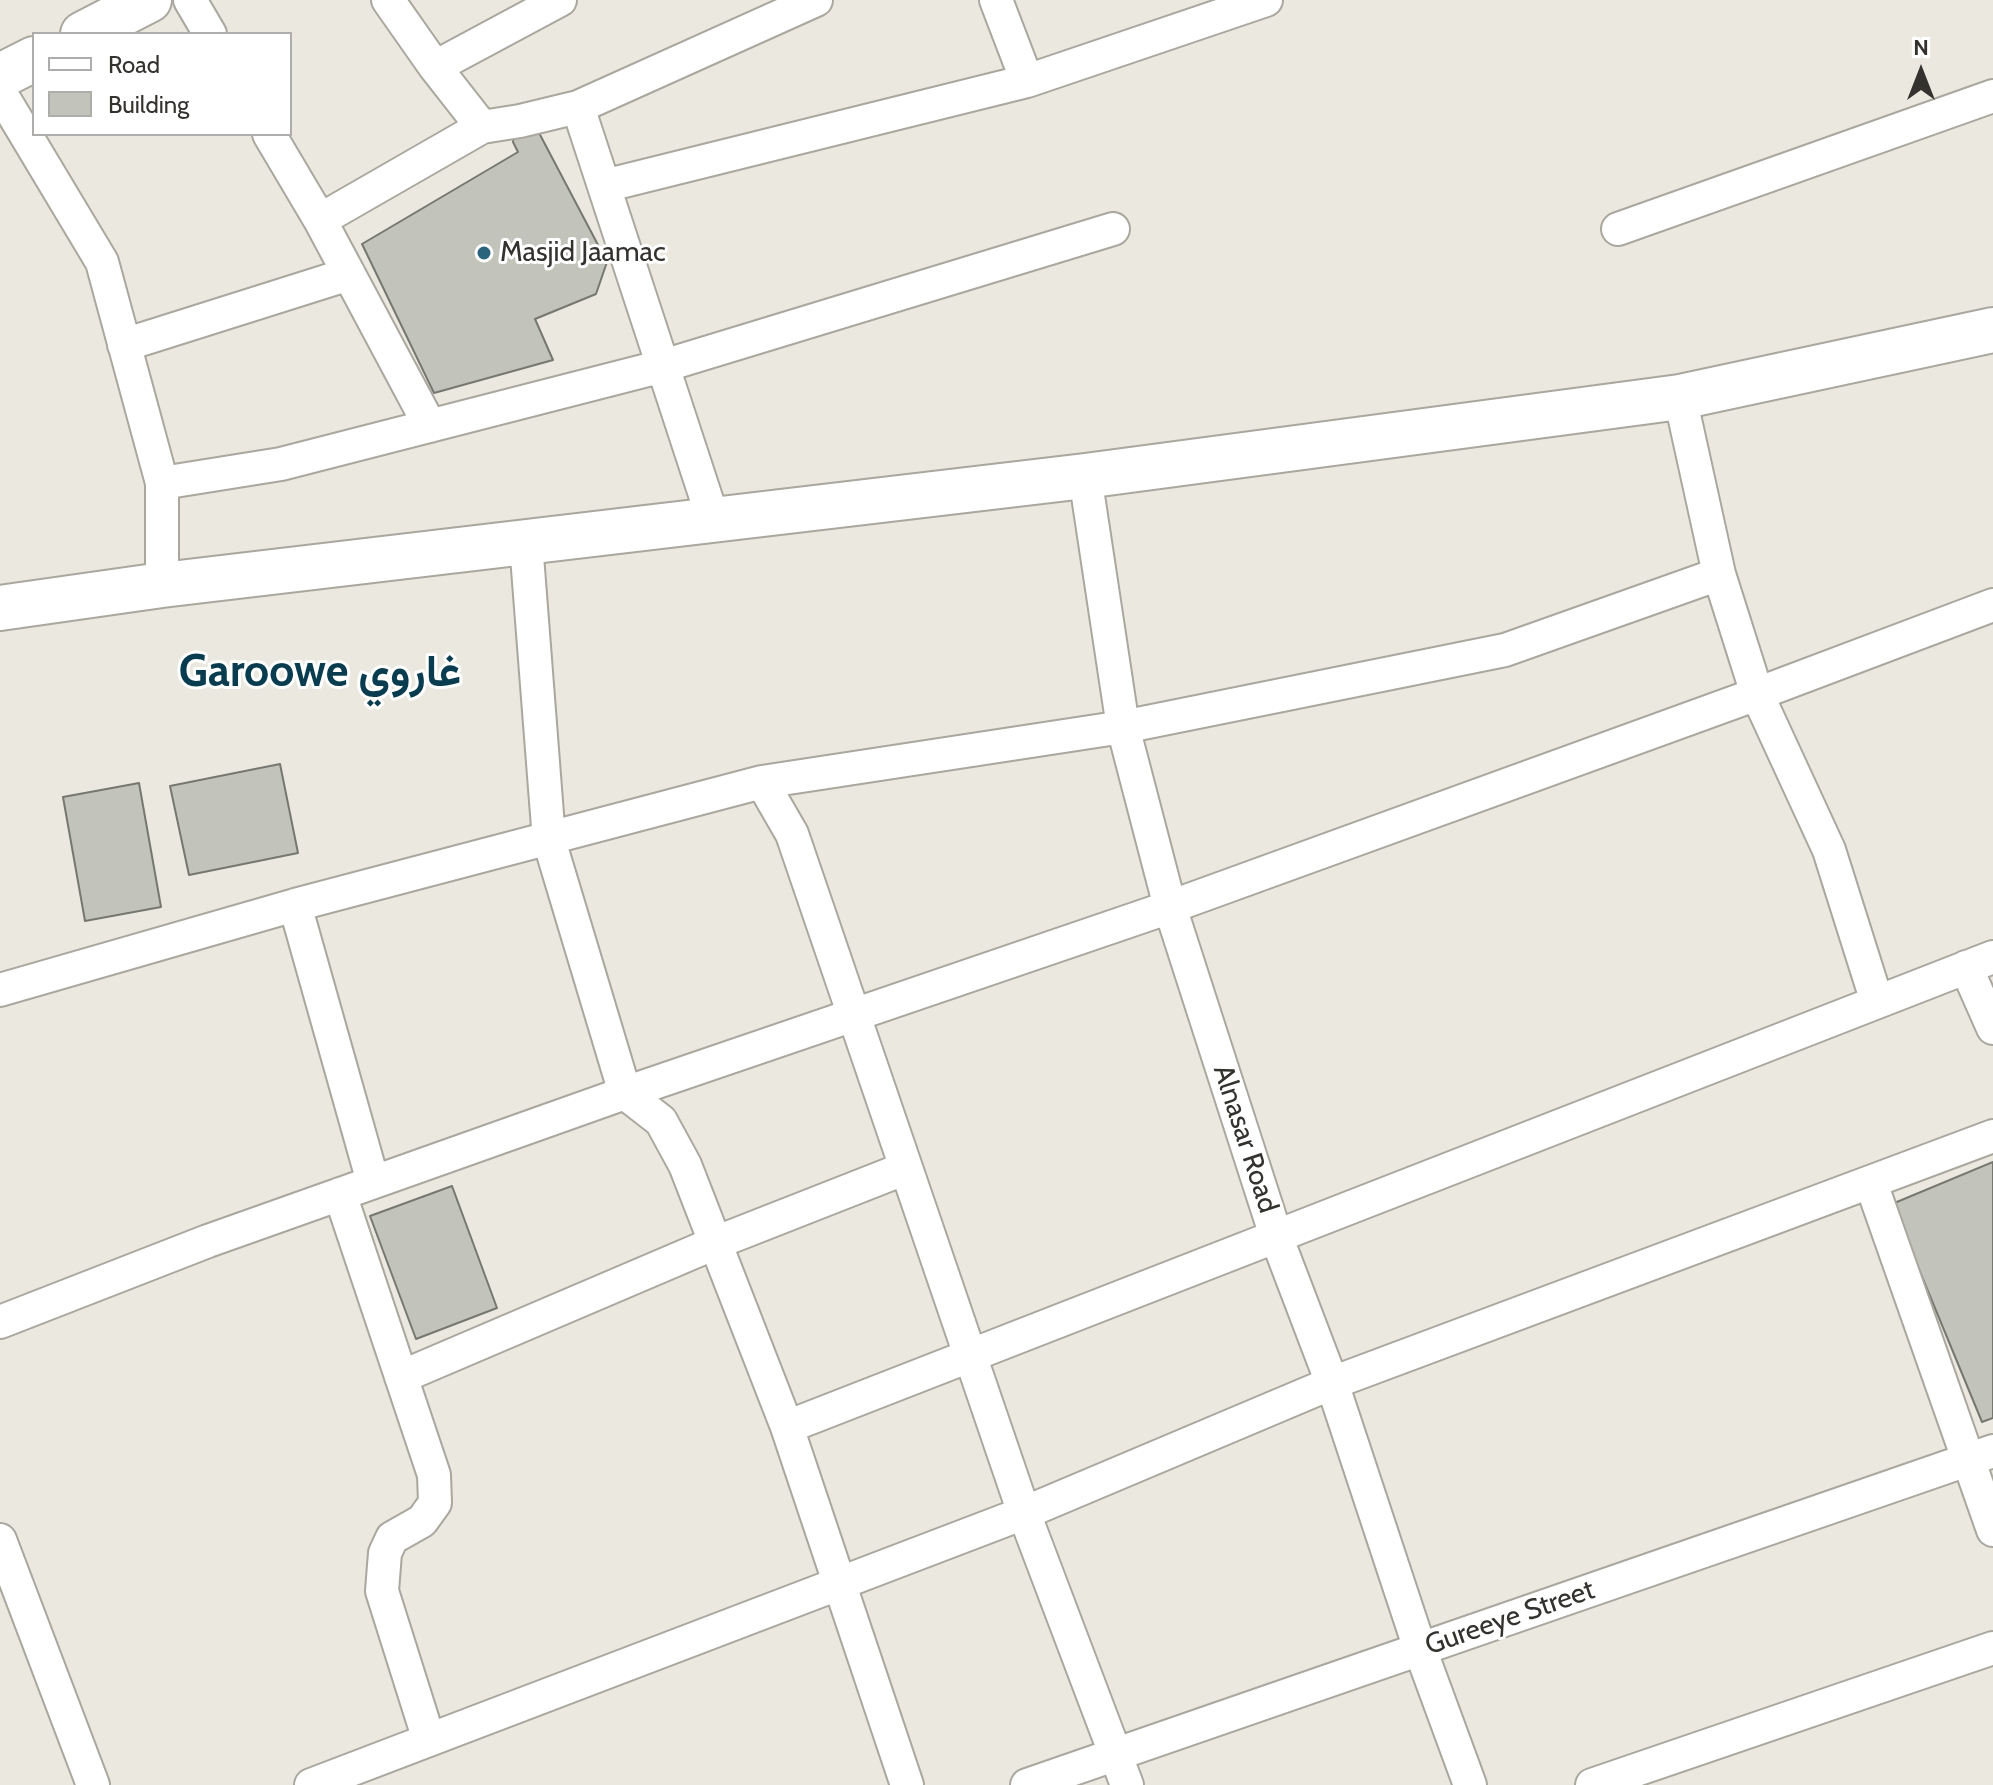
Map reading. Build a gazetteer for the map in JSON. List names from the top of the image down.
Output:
{
  "streets": {
    "street": ["Alnasar Road", "Gureeye Street"]
  },
  "crossings": [
    ["Alnasar Road", "Gureeye Street"]
  ],
  "districts": ["Garoowe غاروي"],
  "places": ["Masjid Jaamac"],
  "legend": ["Road", "Building"],
  "north": "top"
}
